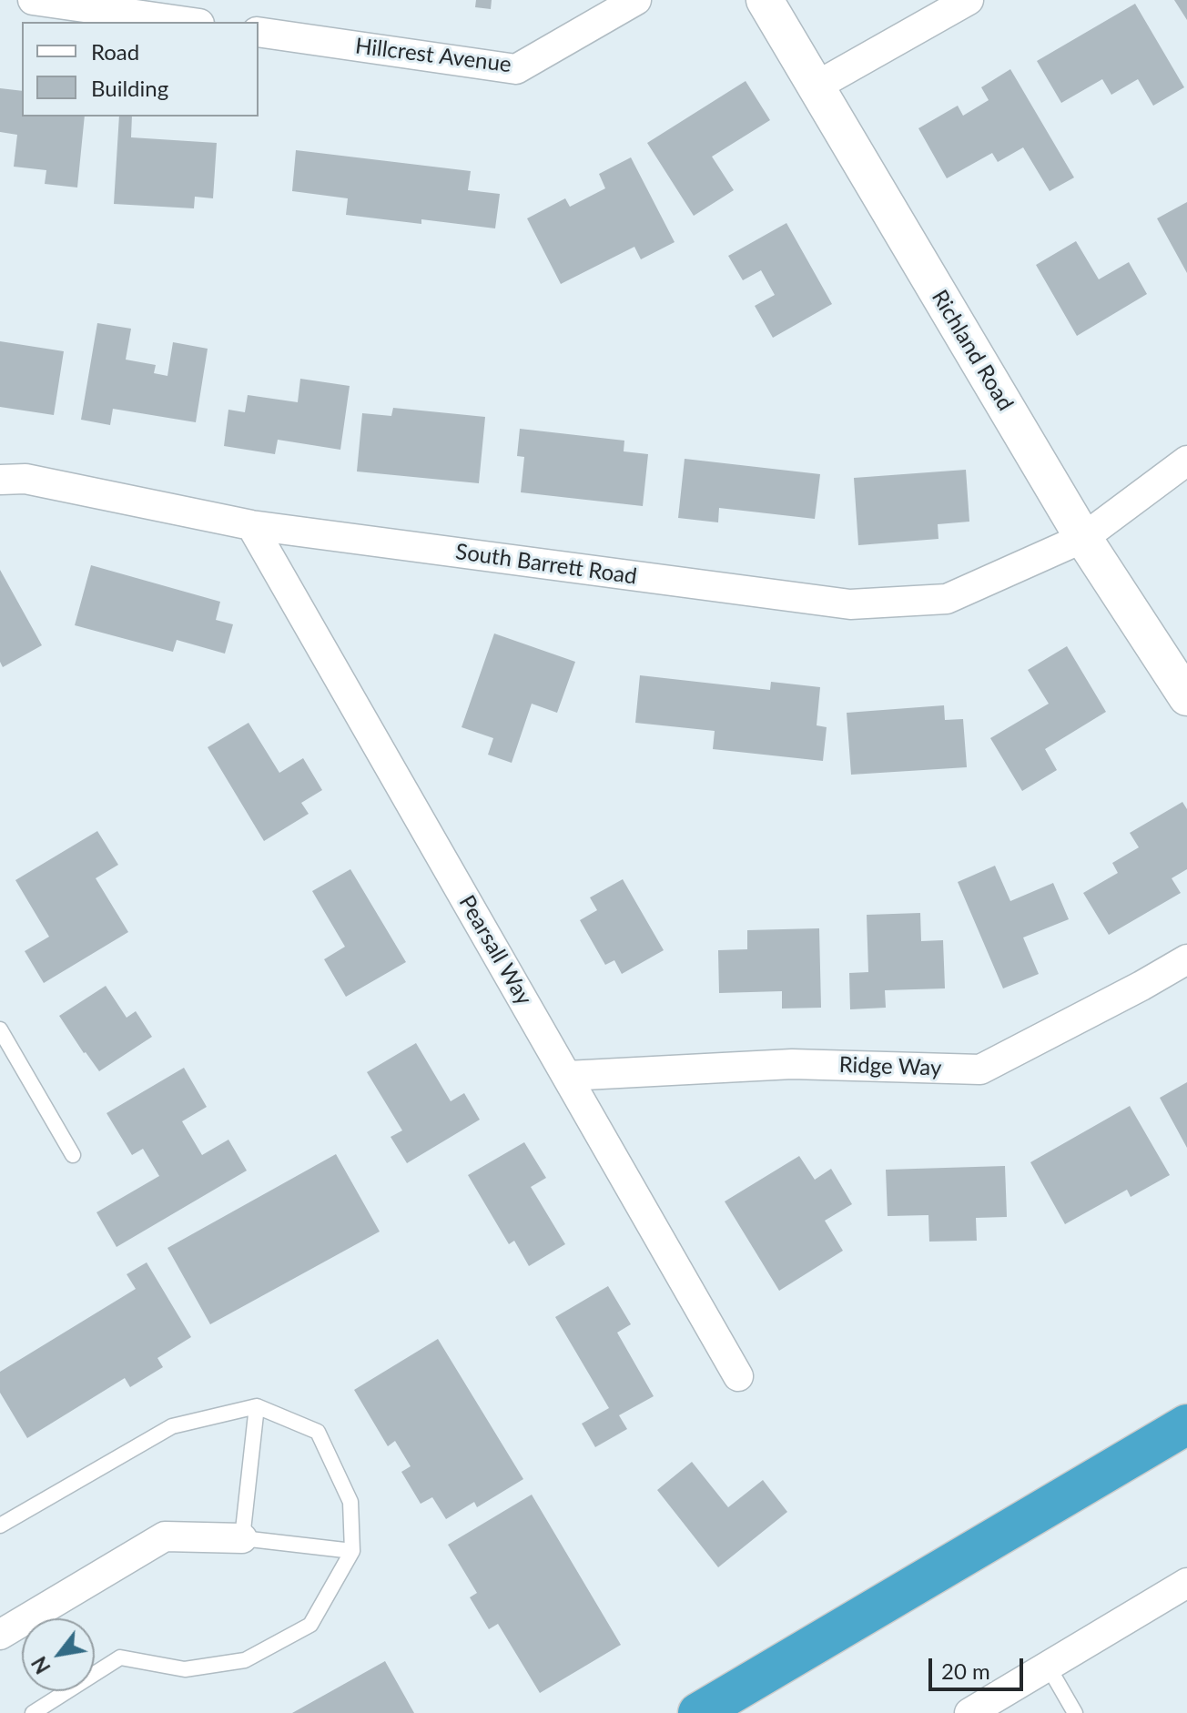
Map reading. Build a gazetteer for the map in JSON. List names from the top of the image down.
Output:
{
  "streets": {
    "street": [
      "Hillcrest Avenue",
      "Richland Road",
      "South Barrett Road",
      "Pearsall Way",
      "Ridge Way"
    ]
  },
  "crossings": [
    ["Richland Road", "South Barrett Road"],
    ["South Barrett Road", "Pearsall Way"],
    ["Pearsall Way", "Ridge Way"]
  ],
  "legend": ["Road", "Building"],
  "scale_bar": "20 m",
  "north": "bottom left"
}
